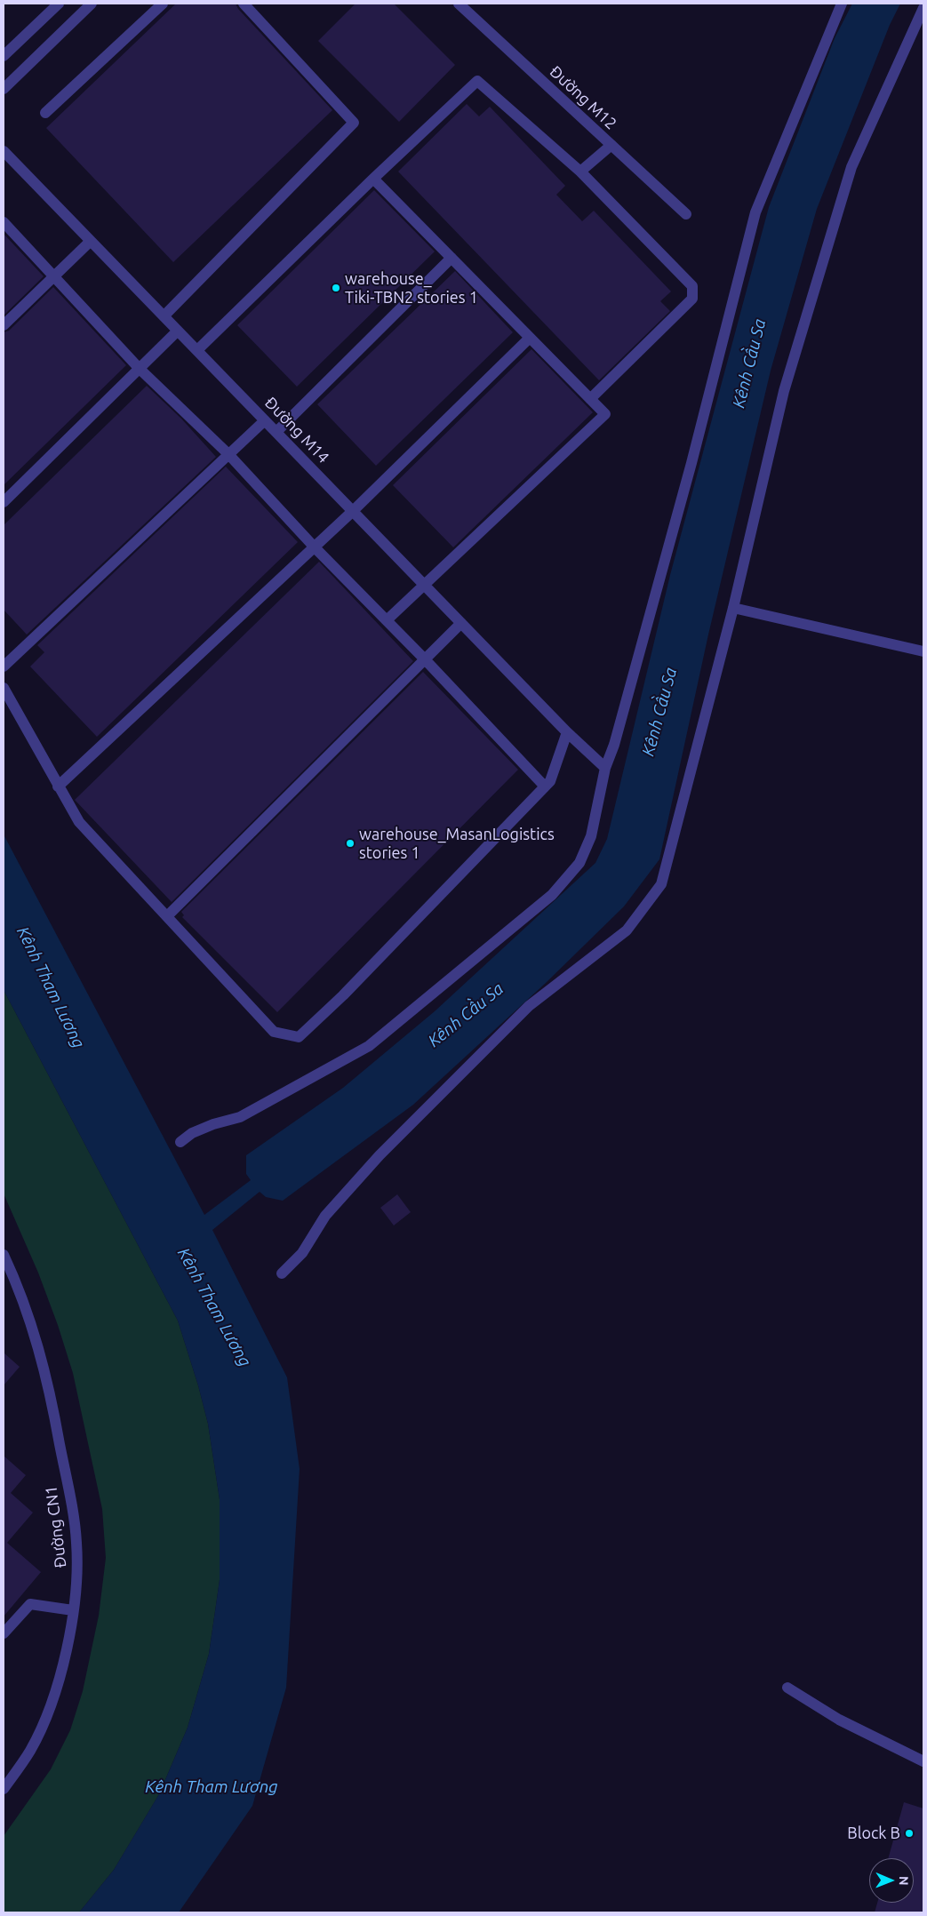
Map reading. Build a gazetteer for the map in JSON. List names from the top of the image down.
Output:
{
  "streets": {
    "street": ["Đường M12", "Đường M14", "Đường CN1"]
  },
  "water": ["Kênh Cầu Sa", "Kênh Tham Lương"],
  "places": ["warehouse_ Tiki-TBN2 stories 1", "warehouse_MasanLogistics stories 1", "Block B"],
  "north": "right"
}
